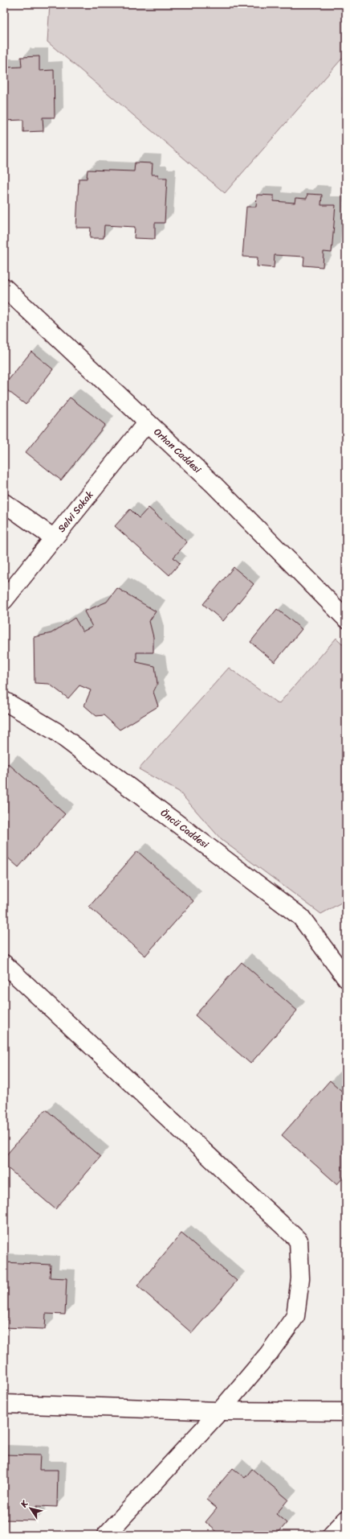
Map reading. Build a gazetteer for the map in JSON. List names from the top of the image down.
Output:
{
  "streets": {
    "street": ["Orhan Caddesi", "Selvi Sokak", "Öncü Caddesi"]
  },
  "crossings": [
    ["Orhan Caddesi", "Selvi Sokak"]
  ],
  "north": "top left"
}
